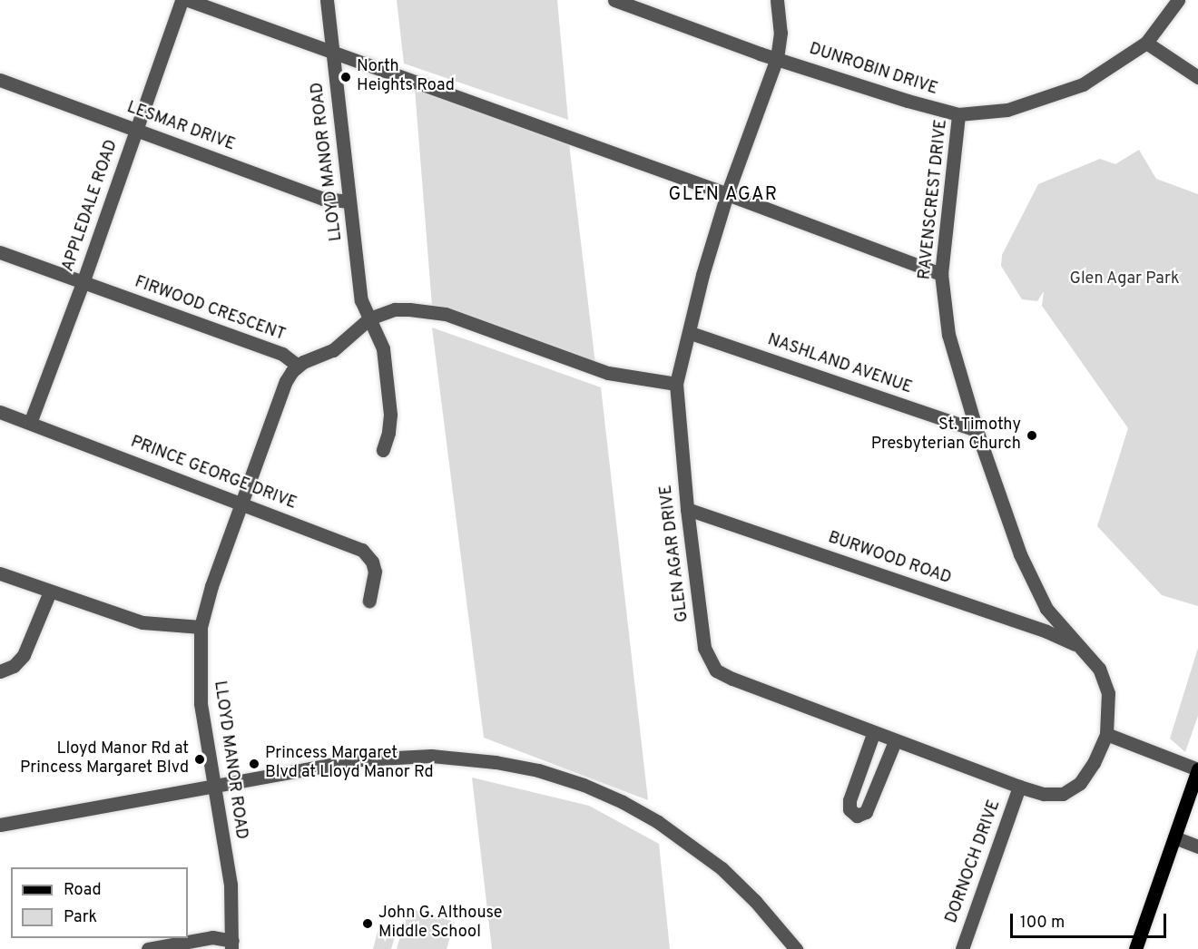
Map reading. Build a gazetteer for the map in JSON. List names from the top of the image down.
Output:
{
  "streets": {
    "street": [
      "DUNROBIN DRIVE",
      "LESMAR DRIVE",
      "LLOYD MANOR ROAD",
      "RAVENSCREST DRIVE",
      "APPLEDALE ROAD",
      "FIRWOOD CRESCENT",
      "NASHLAND AVENUE",
      "PRINCE GEORGE DRIVE",
      "GLEN AGAR DRIVE",
      "BURWOOD ROAD",
      "DORNOCH DRIVE"
    ]
  },
  "crossings": [
    ["DUNROBIN DRIVE", "RAVENSCREST DRIVE"],
    ["DUNROBIN DRIVE", "GLEN AGAR DRIVE"],
    ["LESMAR DRIVE", "LLOYD MANOR ROAD"],
    ["LESMAR DRIVE", "APPLEDALE ROAD"],
    ["LLOYD MANOR ROAD", "FIRWOOD CRESCENT"],
    ["LLOYD MANOR ROAD", "PRINCE GEORGE DRIVE"],
    ["RAVENSCREST DRIVE", "NASHLAND AVENUE"],
    ["RAVENSCREST DRIVE", "GLEN AGAR DRIVE"],
    ["RAVENSCREST DRIVE", "BURWOOD ROAD"],
    ["APPLEDALE ROAD", "FIRWOOD CRESCENT"],
    ["APPLEDALE ROAD", "PRINCE GEORGE DRIVE"],
    ["NASHLAND AVENUE", "GLEN AGAR DRIVE"],
    ["GLEN AGAR DRIVE", "BURWOOD ROAD"],
    ["GLEN AGAR DRIVE", "DORNOCH DRIVE"]
  ],
  "districts": ["GLEN AGAR"],
  "parks": ["Glen Agar Park"],
  "places": [
    "North Heights Road",
    "St. Timothy Presbyterian Church",
    "Lloyd Manor Rd at Princess Margaret Blvd",
    "Princess Margaret Blvd at Lloyd Manor Rd",
    "John G. Althouse Middle School"
  ],
  "legend": ["Road", "Park"],
  "scale_bar": "100 m"
}
